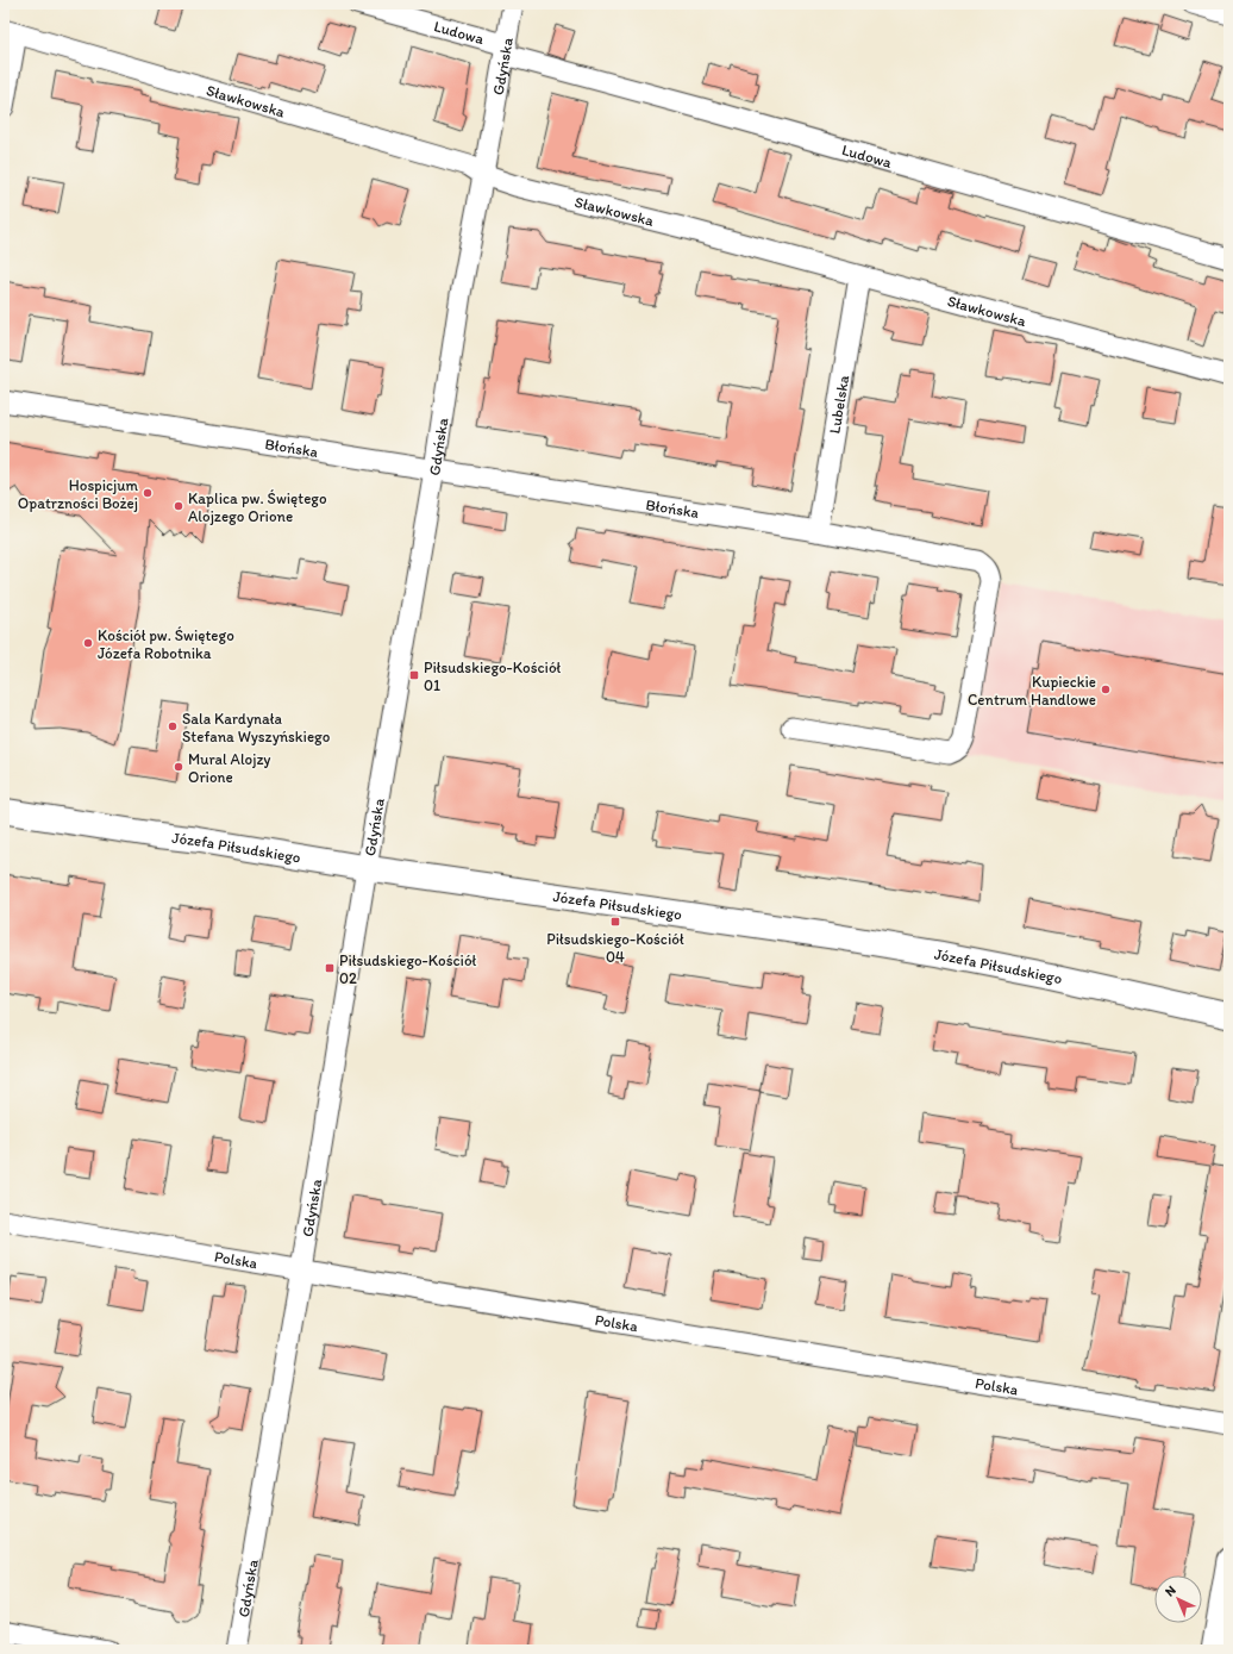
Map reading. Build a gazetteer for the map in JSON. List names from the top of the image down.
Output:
{
  "streets": {
    "street": [
      "Ludowa",
      "Gdyńska",
      "Sławkowska",
      "Lubelska",
      "Błońska",
      "Józefa Piłsudskiego",
      "Polska"
    ]
  },
  "crossings": [
    ["Ludowa", "Gdyńska"],
    ["Gdyńska", "Sławkowska"],
    ["Gdyńska", "Błońska"],
    ["Gdyńska", "Józefa Piłsudskiego"],
    ["Gdyńska", "Polska"],
    ["Sławkowska", "Lubelska"],
    ["Lubelska", "Błońska"]
  ],
  "places": {
    "other": [
      "Hospicjum Opatrzności Bożej",
      "Kaplica pw. Świętego Alojzego Orione",
      "Kościół pw. Świętego Józefa Robotnika",
      "Kupieckie Centrum Handlowe",
      "Sala Kardynała Stefana Wyszyńskiego",
      "Mural Alojzy Orione"
    ],
    "transit": ["Piłsudskiego-Kościół 01", "Piłsudskiego-Kościół 04", "Piłsudskiego-Kościół 02"]
  },
  "north": "top left"
}
